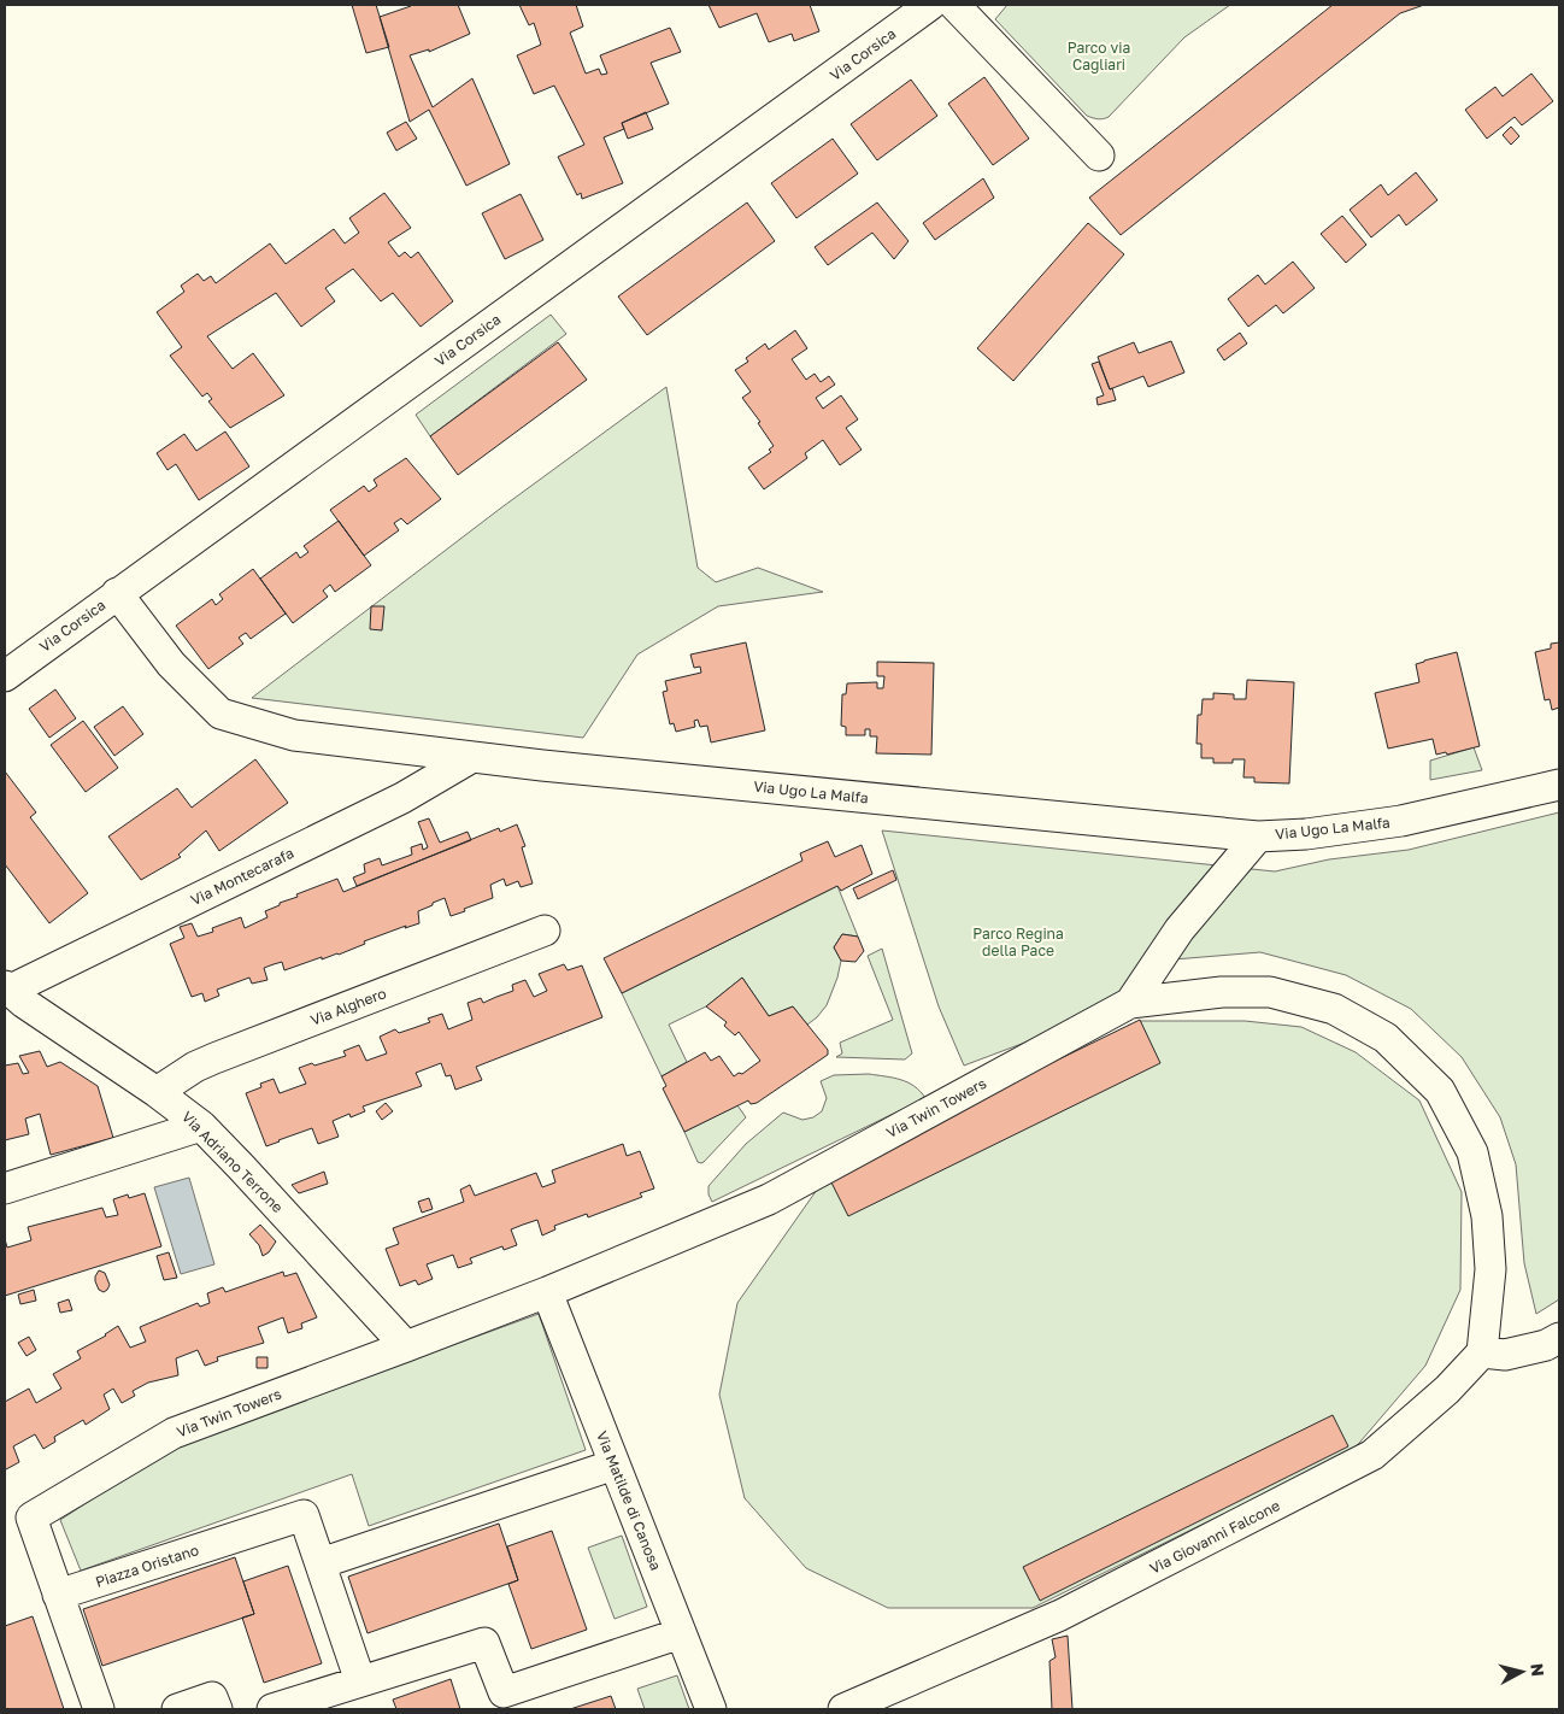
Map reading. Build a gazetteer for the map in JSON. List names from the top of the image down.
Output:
{
  "streets": {
    "street": [
      "Via Corsica",
      "Via Ugo La Malfa",
      "Via Montecarafa",
      "Via Alghero",
      "Via Twin Towers",
      "Via Adriano Terrone",
      "Via Matilde di Canosa",
      "Via Giovanni Falcone",
      "Piazza Oristano"
    ]
  },
  "crossings": [
    ["Via Corsica", "Via Ugo La Malfa"],
    ["Via Ugo La Malfa", "Via Montecarafa"],
    ["Via Ugo La Malfa", "Via Twin Towers"],
    ["Via Montecarafa", "Via Adriano Terrone"],
    ["Via Alghero", "Via Adriano Terrone"],
    ["Via Twin Towers", "Via Adriano Terrone"],
    ["Via Twin Towers", "Via Matilde di Canosa"],
    ["Via Twin Towers", "Piazza Oristano"]
  ],
  "parks": ["Parco via Cagliari", "Parco Regina della Pace"],
  "north": "right"
}
